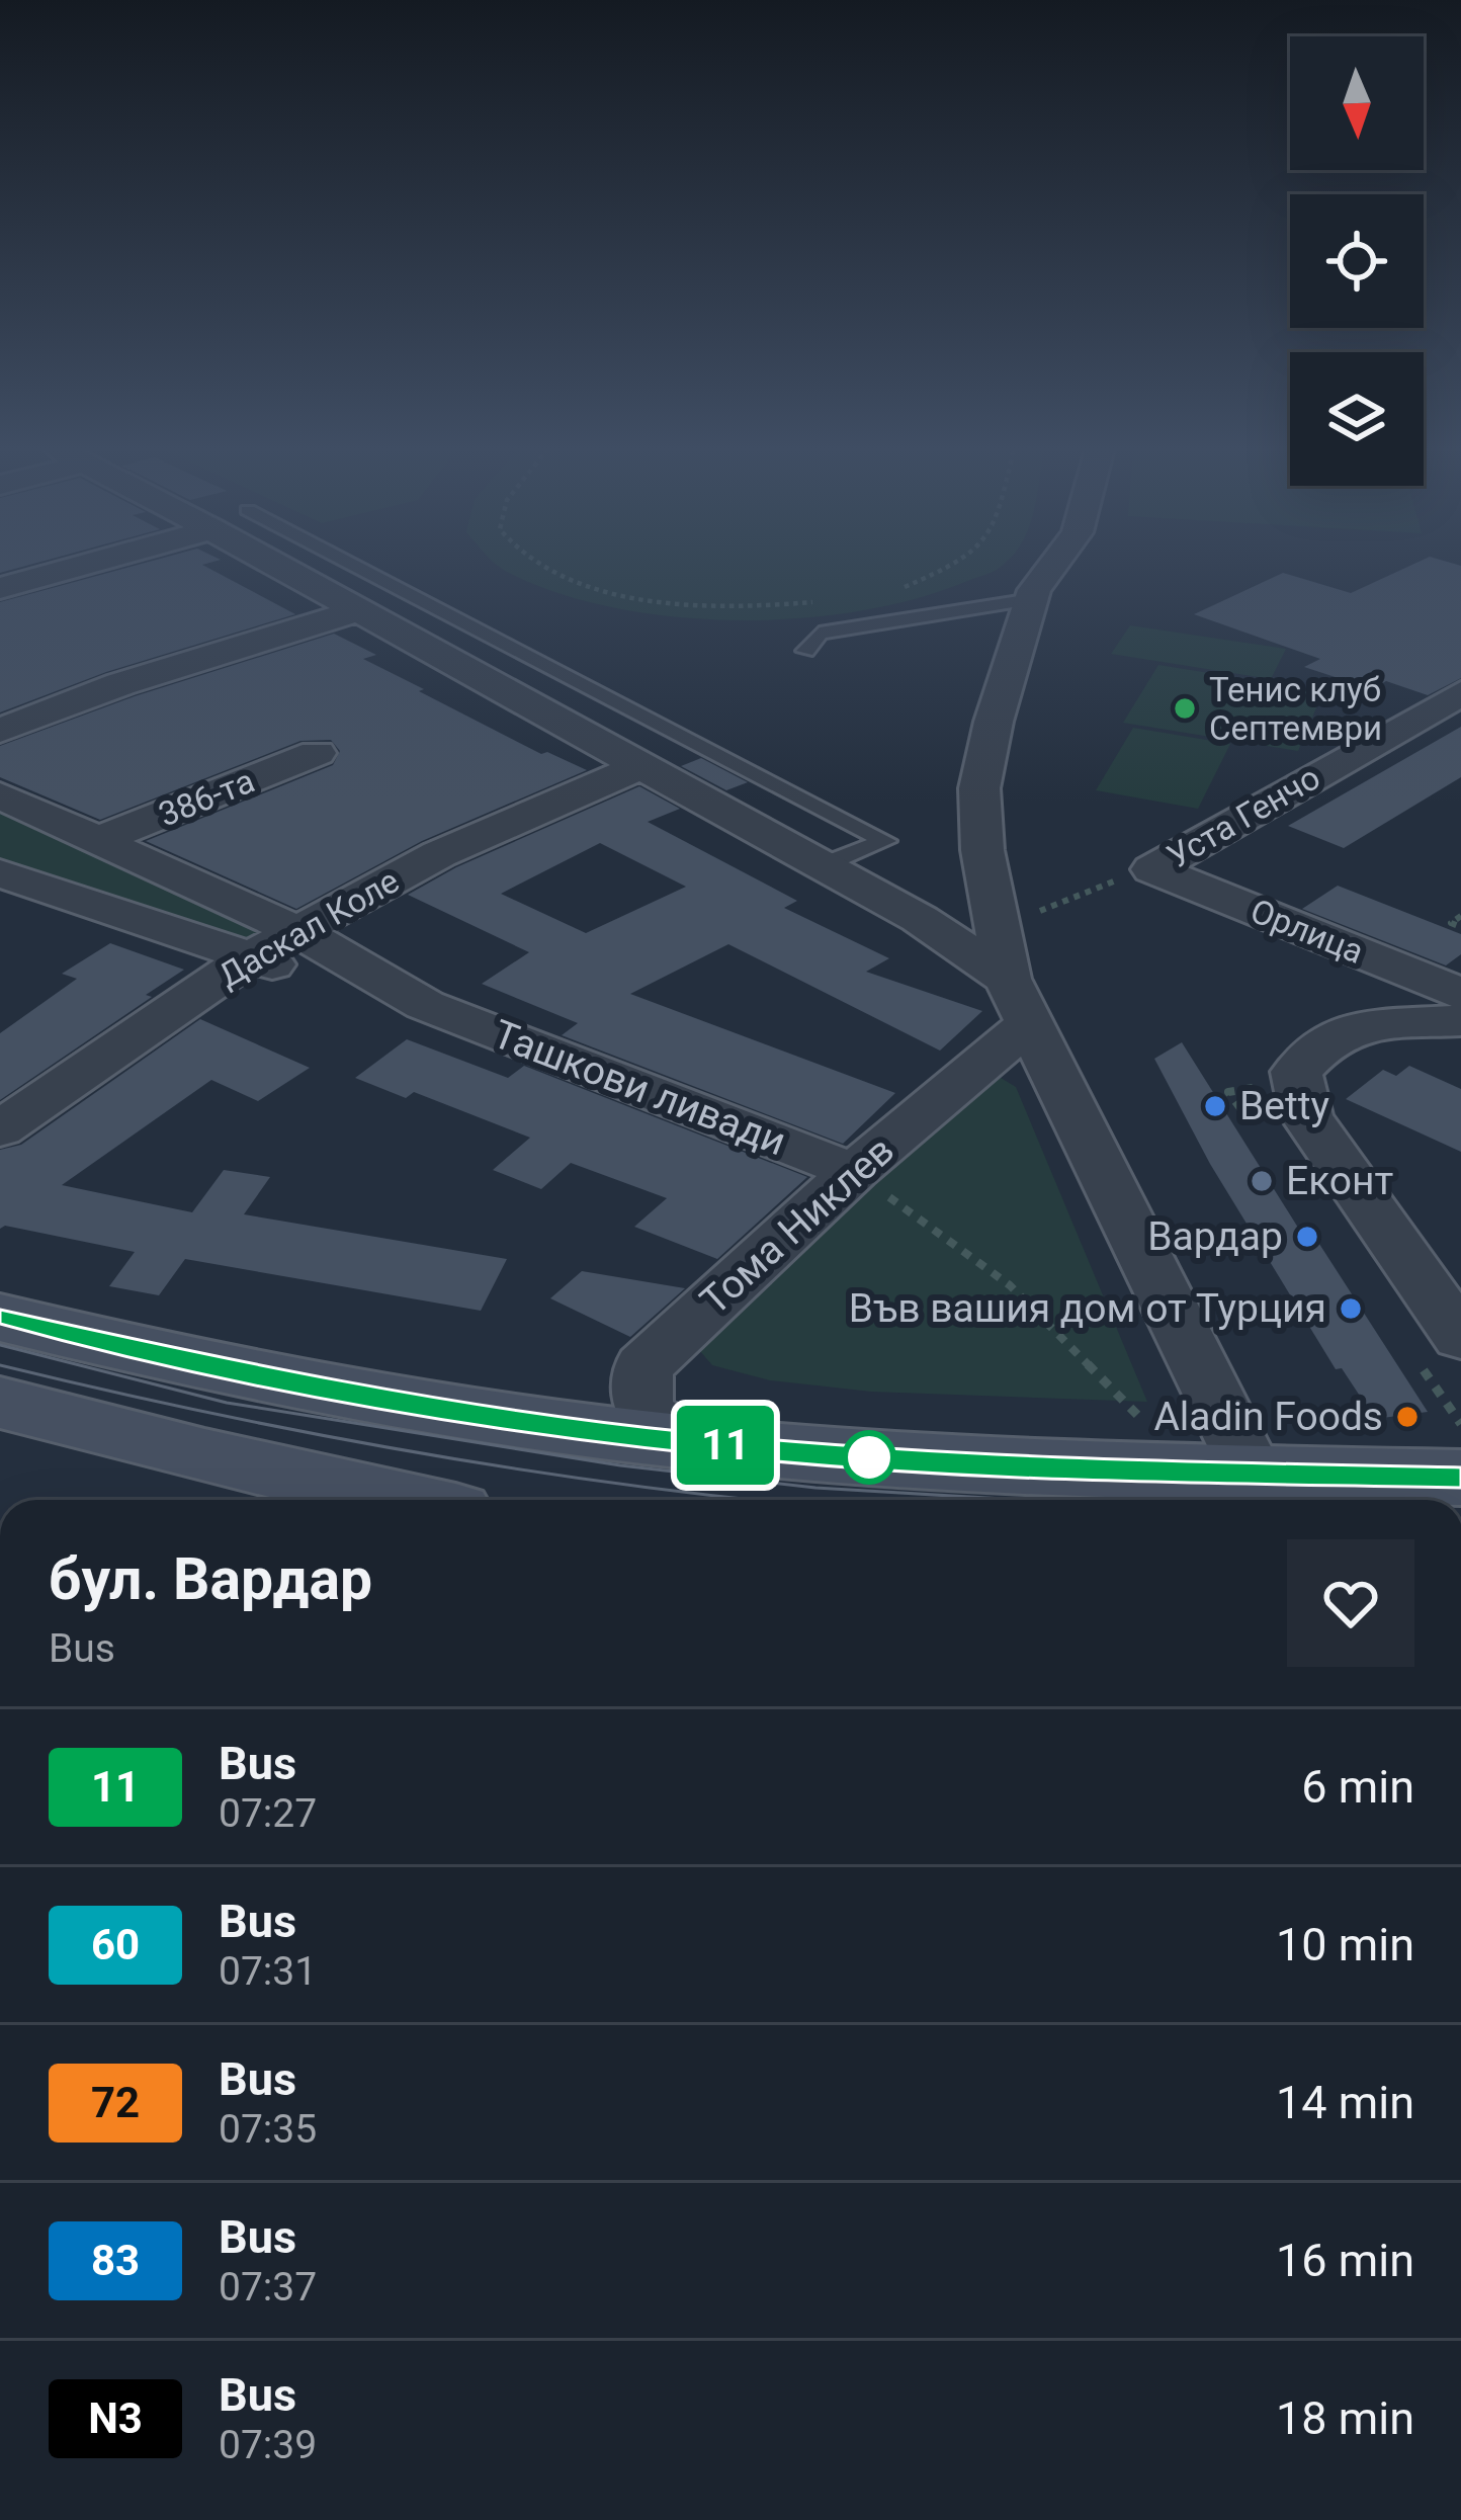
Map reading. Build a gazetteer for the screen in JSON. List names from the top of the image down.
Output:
{
  "streets": {
    "street": [
      "386-та",
      "Уста Генчо",
      "Даскал Коле",
      "Орлица",
      "Ташкови ливади",
      "Тома Никлев"
    ]
  },
  "crossings": [
    ["386-та", "Ташкови ливади"],
    ["Уста Генчо", "Орлица"],
    ["Даскал Коле", "Ташкови ливади"],
    ["Ташкови ливади", "Тома Никлев"]
  ],
  "places": [
    "Тенис клуб Септември",
    "Betty",
    "Еконт",
    "Вардар",
    "Във вашия дом от Турция",
    "Aladin Foods"
  ],
  "lines": ["bus line 11"],
  "north": "bottom",
  "page": {
    "on_map": "11",
    "heading": ["бул. Вардар", "Bus"],
    "list": [
      {
        "mark": "11",
        "name": "Bus",
        "note": "07:27",
        "value": "6 min"
      },
      {
        "mark": "60",
        "name": "Bus",
        "note": "07:31",
        "value": "10 min"
      },
      {
        "mark": "72",
        "name": "Bus",
        "note": "07:35",
        "value": "14 min"
      },
      {
        "mark": "83",
        "name": "Bus",
        "note": "07:37",
        "value": "16 min"
      },
      {
        "mark": "N3",
        "name": "Bus",
        "note": "07:39",
        "value": "18 min"
      }
    ]
  }
}
